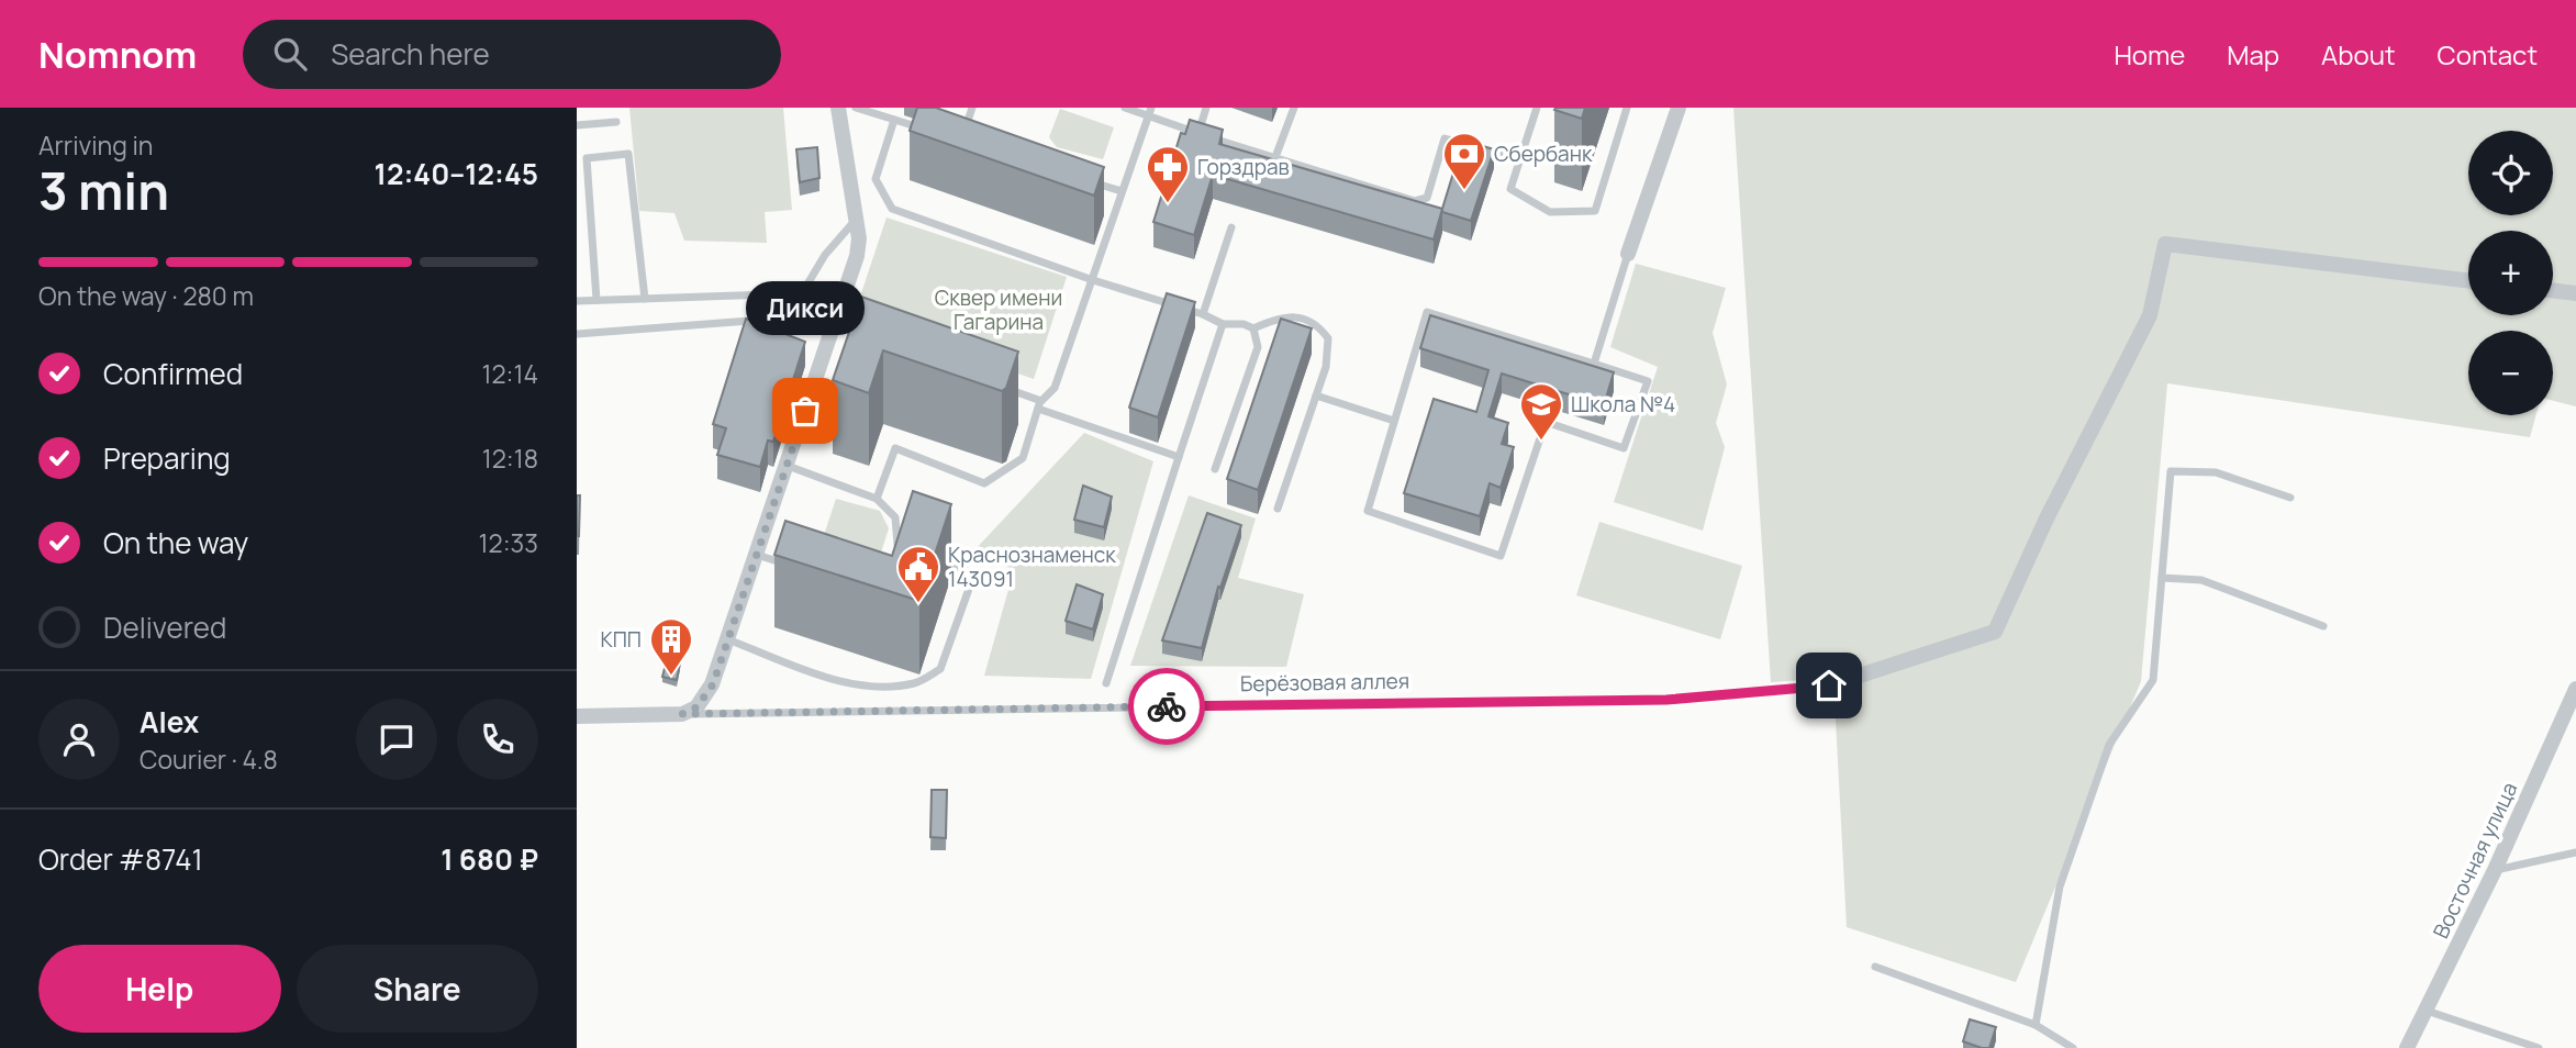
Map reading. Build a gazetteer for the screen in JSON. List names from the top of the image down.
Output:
{
  "streets": {
    "street": ["Восточная улица"],
    "lane": ["Берёзовая аллея"]
  },
  "parks": ["Сквер имени Гагарина"],
  "places": {
    "bank": ["Сбербанк"],
    "pharmacy": ["Горздрав"],
    "other": ["Дикси"],
    "school or university": ["Школа №4"],
    "public building": ["Краснознаменск 143091"],
    "building": ["КПП"]
  },
  "page": {
    "header": "Nomnom",
    "search": "Search here",
    "nav": [
      "Home",
      "Map",
      "About",
      "Contact"
    ],
    "heading": ["3 min", "Arriving in", "12:40–12:45"],
    "panel": [
      "Alex",
      "Courier · 4.8",
      "Order #8741",
      "1 680 ₽"
    ],
    "map_buttons": ["+", "−"],
    "bar": "On the way · 280 m",
    "bubble": "Дикси",
    "list": [
      ["Confirmed", "12:14"],
      ["Preparing", "12:18"],
      ["On the way", "12:33"],
      "Delivered"
    ],
    "buttons": ["Help", "Share"]
  }
}
